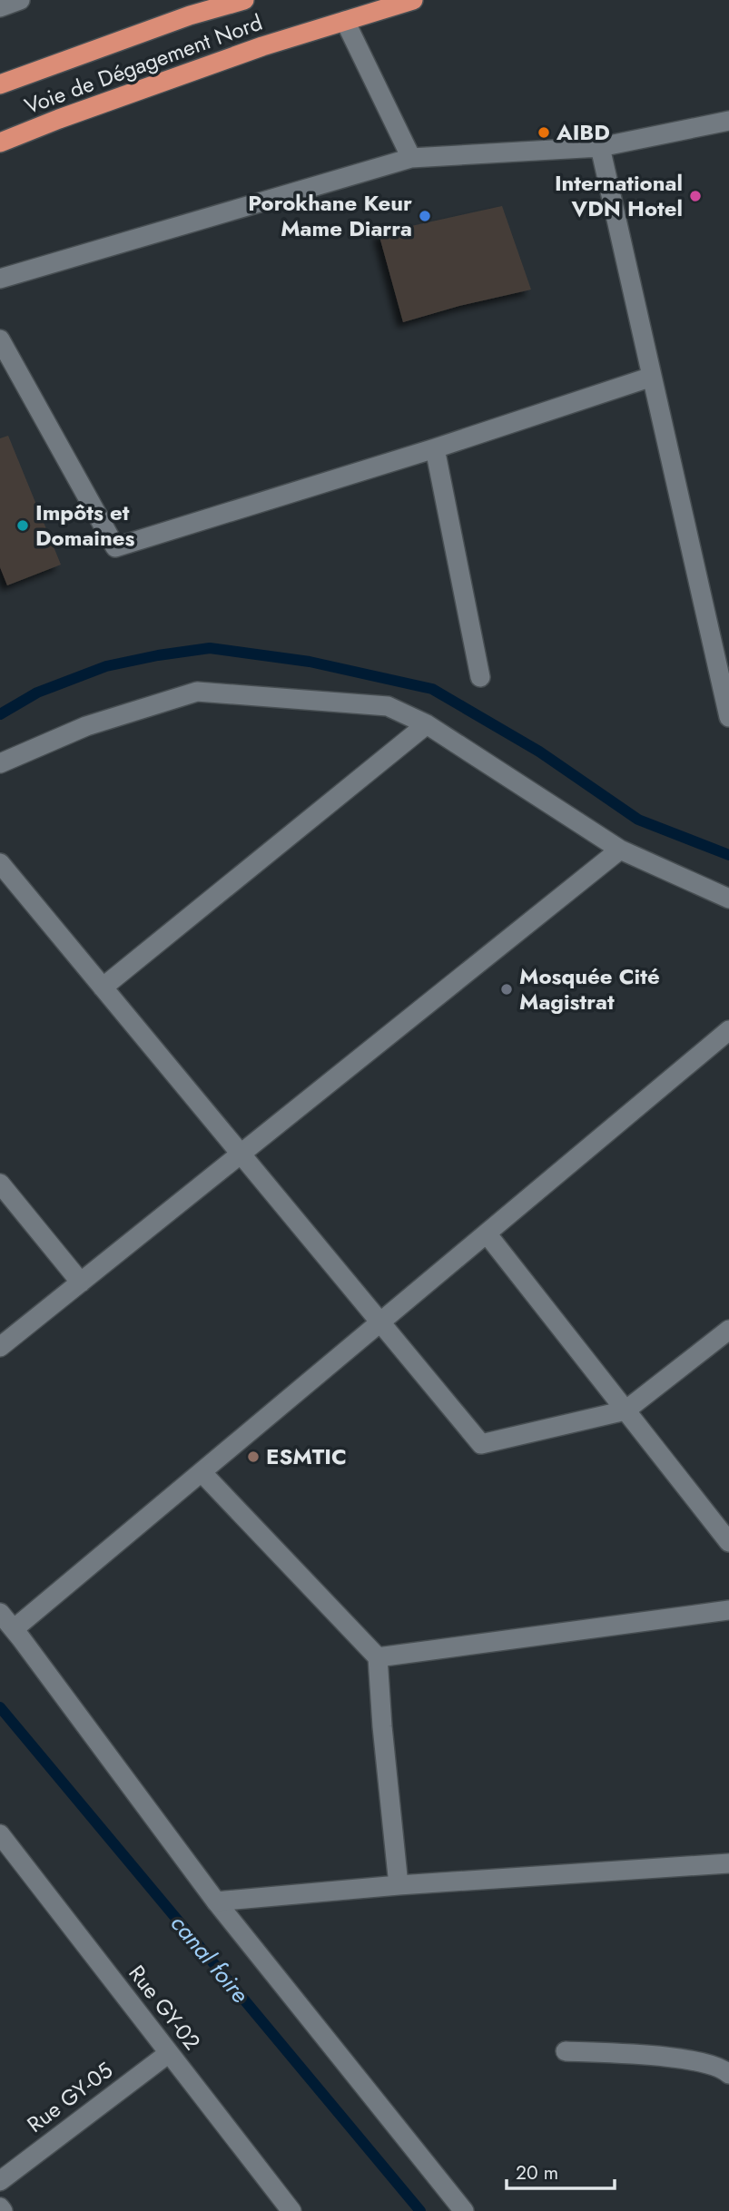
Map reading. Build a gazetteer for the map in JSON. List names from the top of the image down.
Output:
{
  "streets": {
    "highway": ["Voie de Dégagement Nord"],
    "street": ["Rue GY-02", "Rue GY-05"]
  },
  "crossings": [
    ["Rue GY-02", "Rue GY-05"]
  ],
  "water": ["canal foire"],
  "places": [
    "AIBD",
    "International VDN Hotel",
    "Porokhane Keur Mame Diarra",
    "Impôts et Domaines",
    "Mosquée Cité Magistrat",
    "ESMTIC"
  ],
  "scale_bar": "20 m"
}
